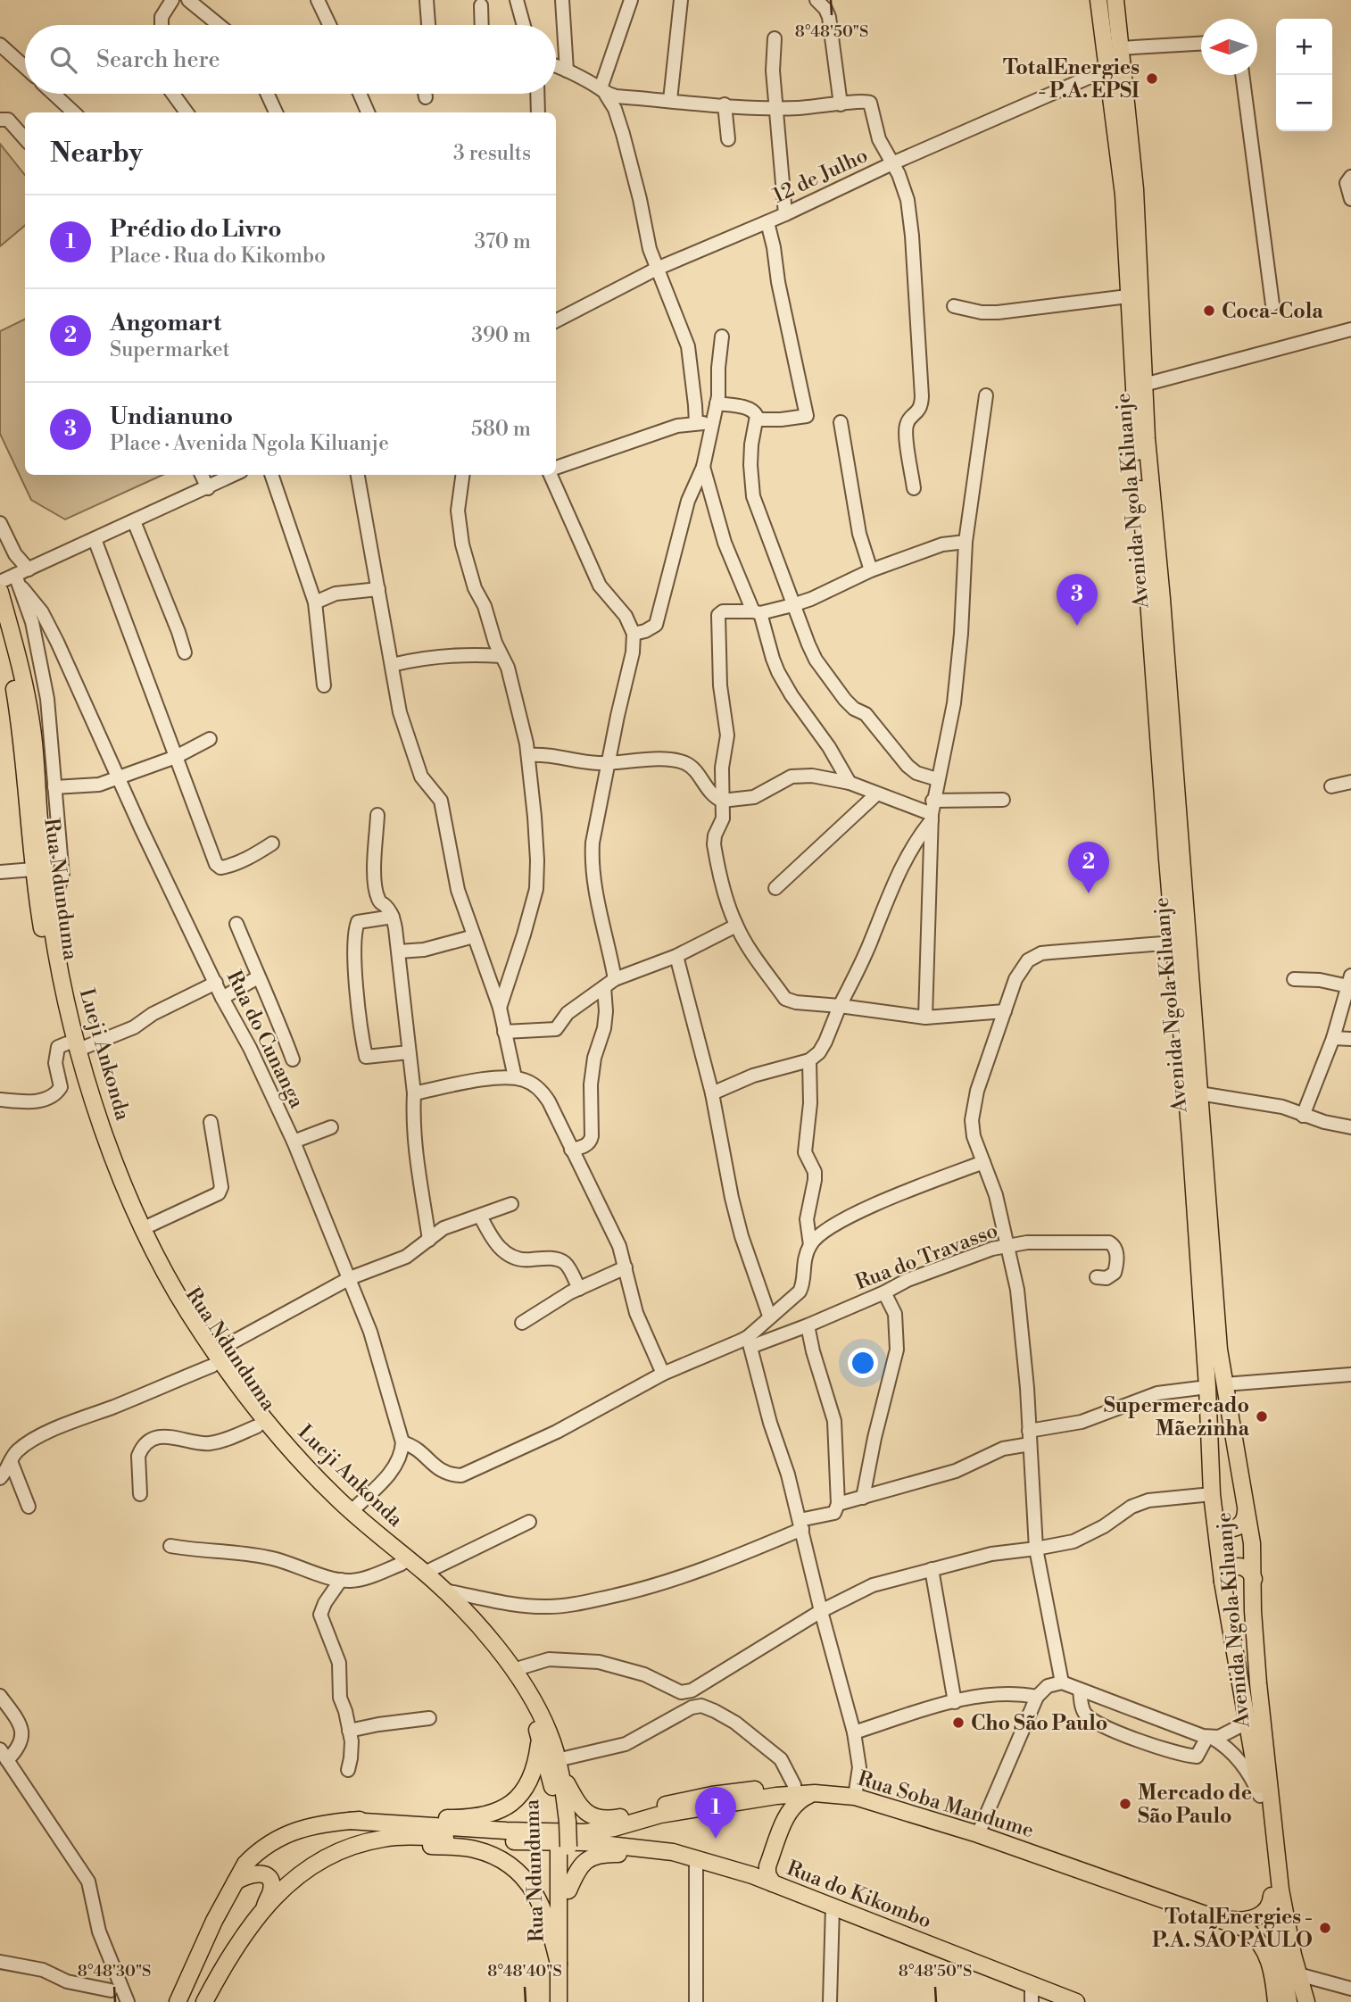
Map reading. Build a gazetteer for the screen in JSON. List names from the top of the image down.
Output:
{
  "streets": {
    "main road": [
      "Avenida Ngola Kiluanje",
      "Rua Ndunduma",
      "Lueji Ankonda",
      "Rua Soba Mandume",
      "Rua do Kikombo"
    ],
    "street": ["12 de Julho", "Rua do Cunanga", "Rua do Travasso"]
  },
  "crossings": [
    ["12 de Julho", "Avenida Ngola Kiluanje"],
    ["Rua Ndunduma", "Lueji Ankonda"],
    ["Rua do Cunanga", "Rua do Travasso"]
  ],
  "places": [
    "TotalEnergies - P.A. EPSI",
    "Coca-Cola",
    "Supermercado Mãezinha",
    "Cho São Paulo",
    "Mercado de São Paulo",
    "TotalEnergies - P.A. SÃO PAULO"
  ],
  "north": "left",
  "page": {
    "map_buttons": ["+", "−"],
    "search": "Search here",
    "heading": ["Nearby", "3 results"],
    "list": [
      {
        "mark": "1",
        "name": "Prédio do Livro",
        "note": "Place · Rua do Kikombo",
        "value": "370 m"
      },
      {
        "mark": "2",
        "name": "Angomart",
        "note": "Supermarket",
        "value": "390 m"
      },
      {
        "mark": "3",
        "name": "Undianuno",
        "note": "Place · Avenida Ngola Kiluanje",
        "value": "580 m"
      }
    ],
    "pins": ["3", "2", "1"]
  },
  "coordinates": ["8°48'50\"S", "8°48'30\"S", "8°48'40\"S"]
}
